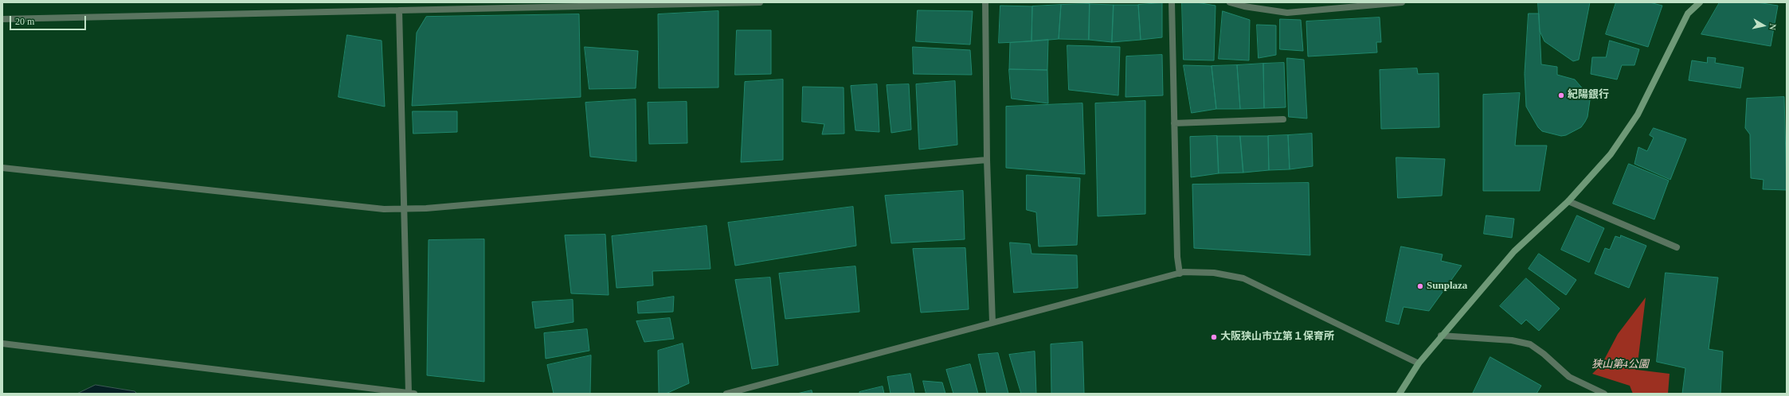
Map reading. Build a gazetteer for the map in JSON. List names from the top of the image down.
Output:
{
  "parks": ["狭山第4公園"],
  "places": ["紀陽銀行", "Sunplaza", "大阪狭山市立第１保育所"],
  "scale_bar": "20 m",
  "north": "right"
}
